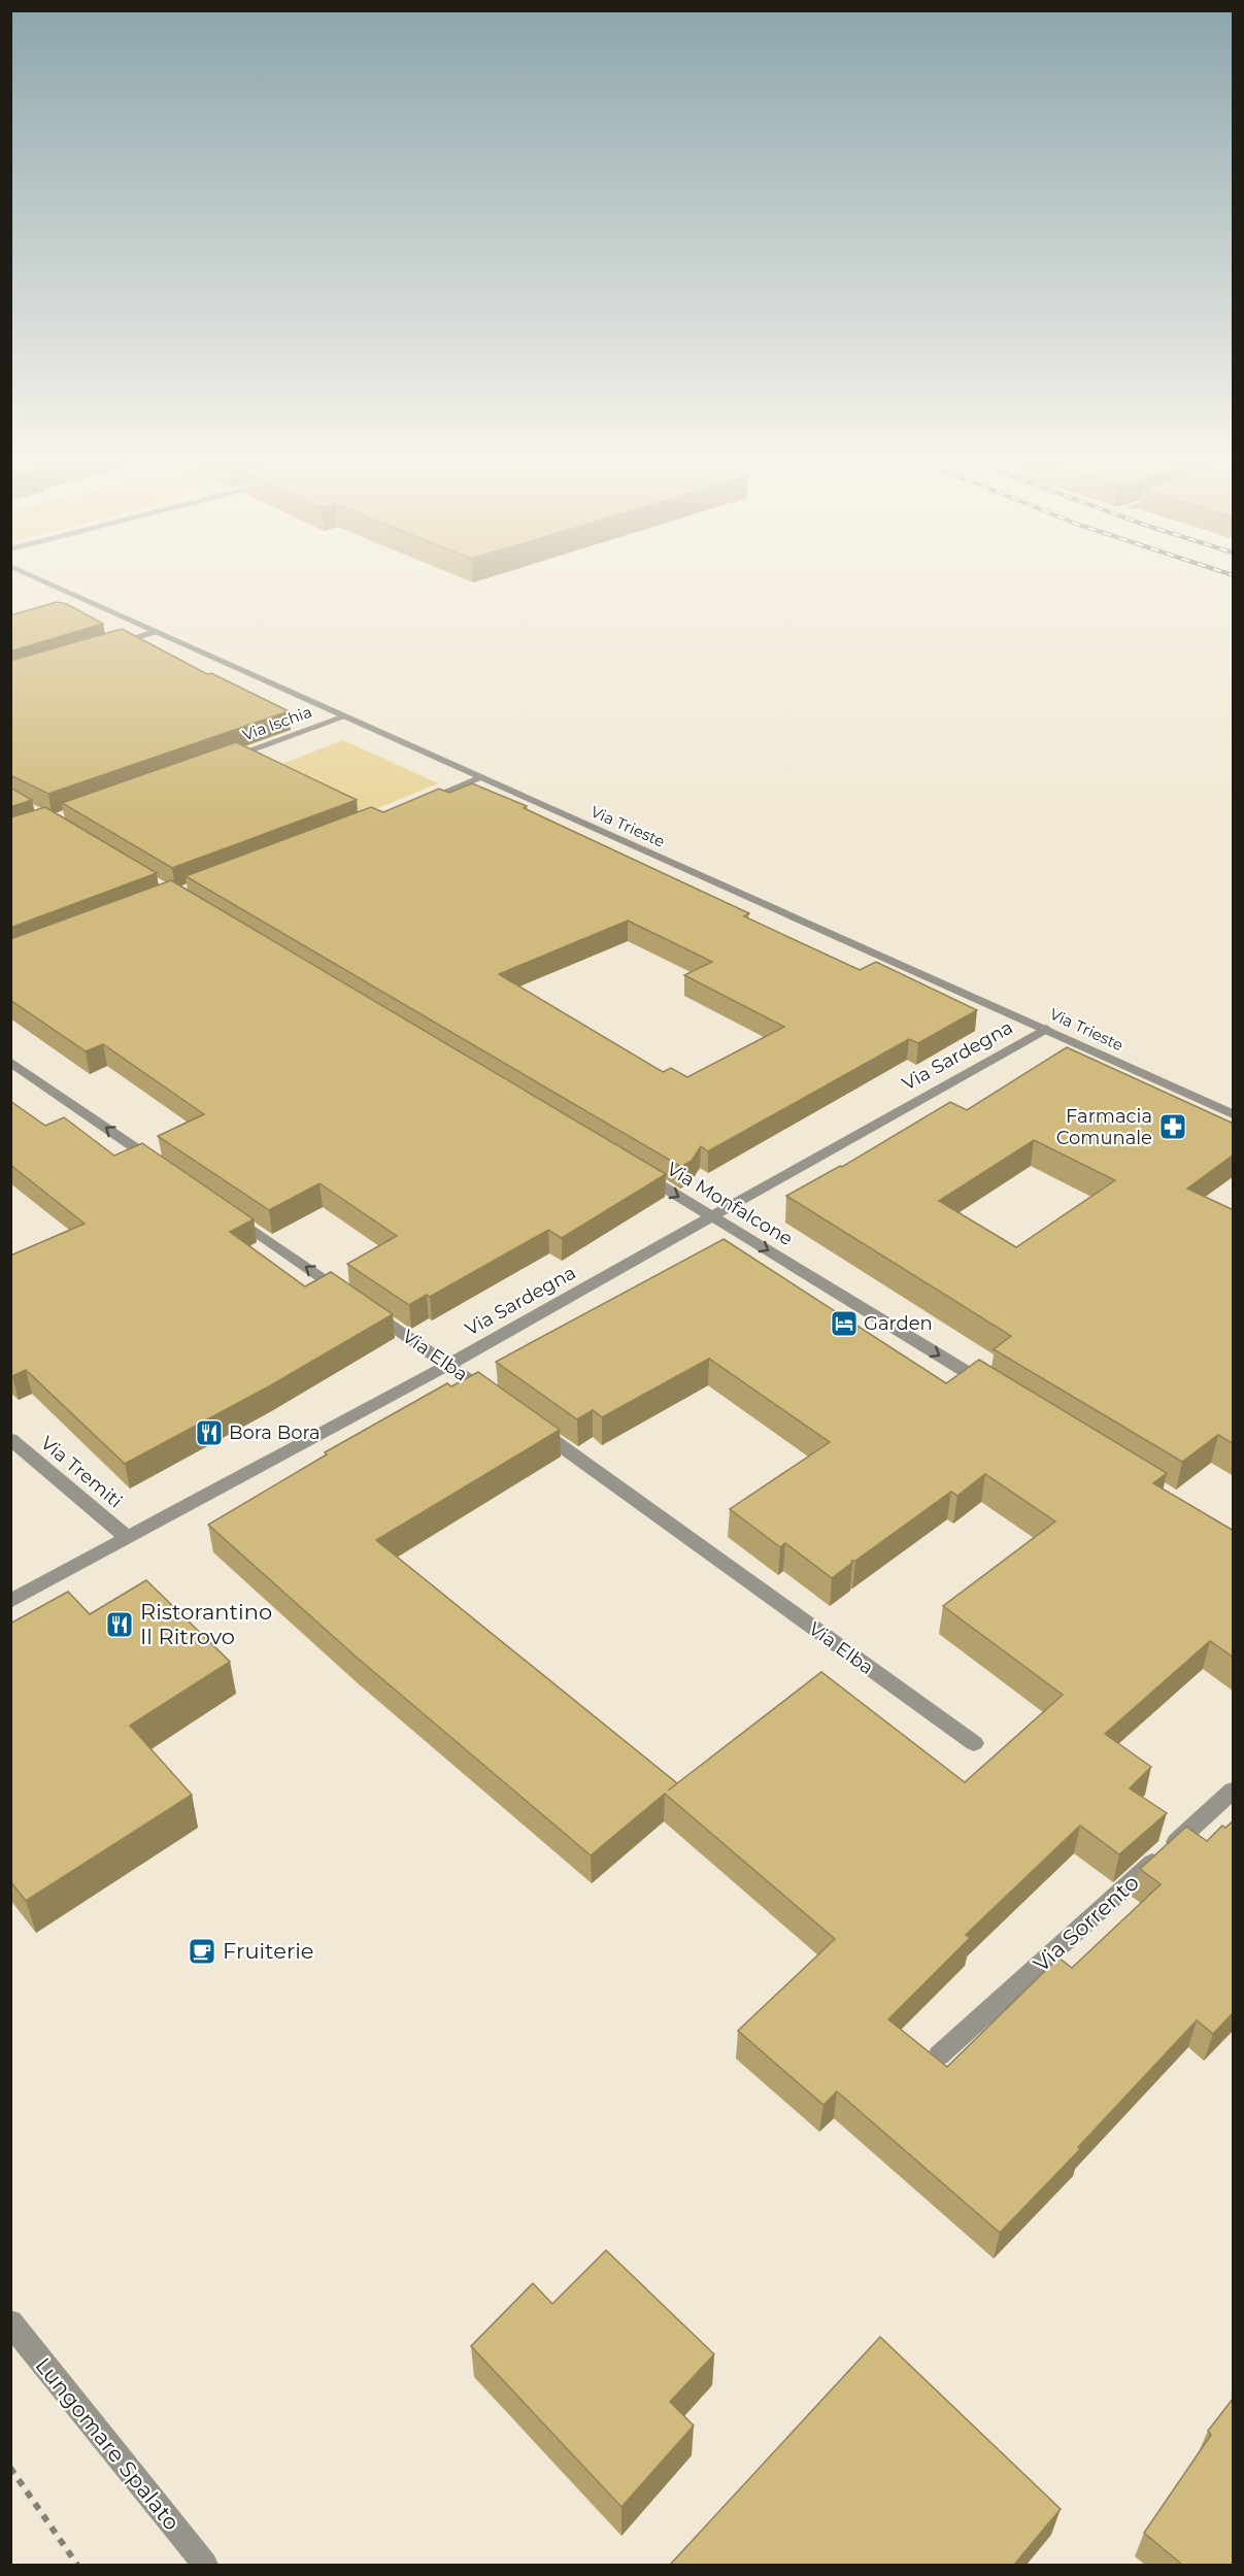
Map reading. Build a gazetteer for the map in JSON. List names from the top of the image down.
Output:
{
  "streets": {
    "street": [
      "Via Ischia",
      "Via Trieste",
      "Via Sardegna",
      "Via Monfalcone",
      "Via Elba",
      "Via Tremiti",
      "Via Sorrento",
      "Lungomare Spalato"
    ]
  },
  "crossings": [
    ["Via Ischia", "Via Trieste"],
    ["Via Trieste", "Via Sardegna"],
    ["Via Sardegna", "Via Monfalcone"],
    ["Via Sardegna", "Via Elba"],
    ["Via Sardegna", "Via Tremiti"]
  ],
  "one_way": ["Via Monfalcone"],
  "places": {
    "pharmacy": ["Farmacia Comunale"],
    "hotel": ["Garden"],
    "restaurant": ["Bora Bora", "Ristorantino Il Ritrovo"],
    "cafe": ["Fruiterie"]
  }
}
